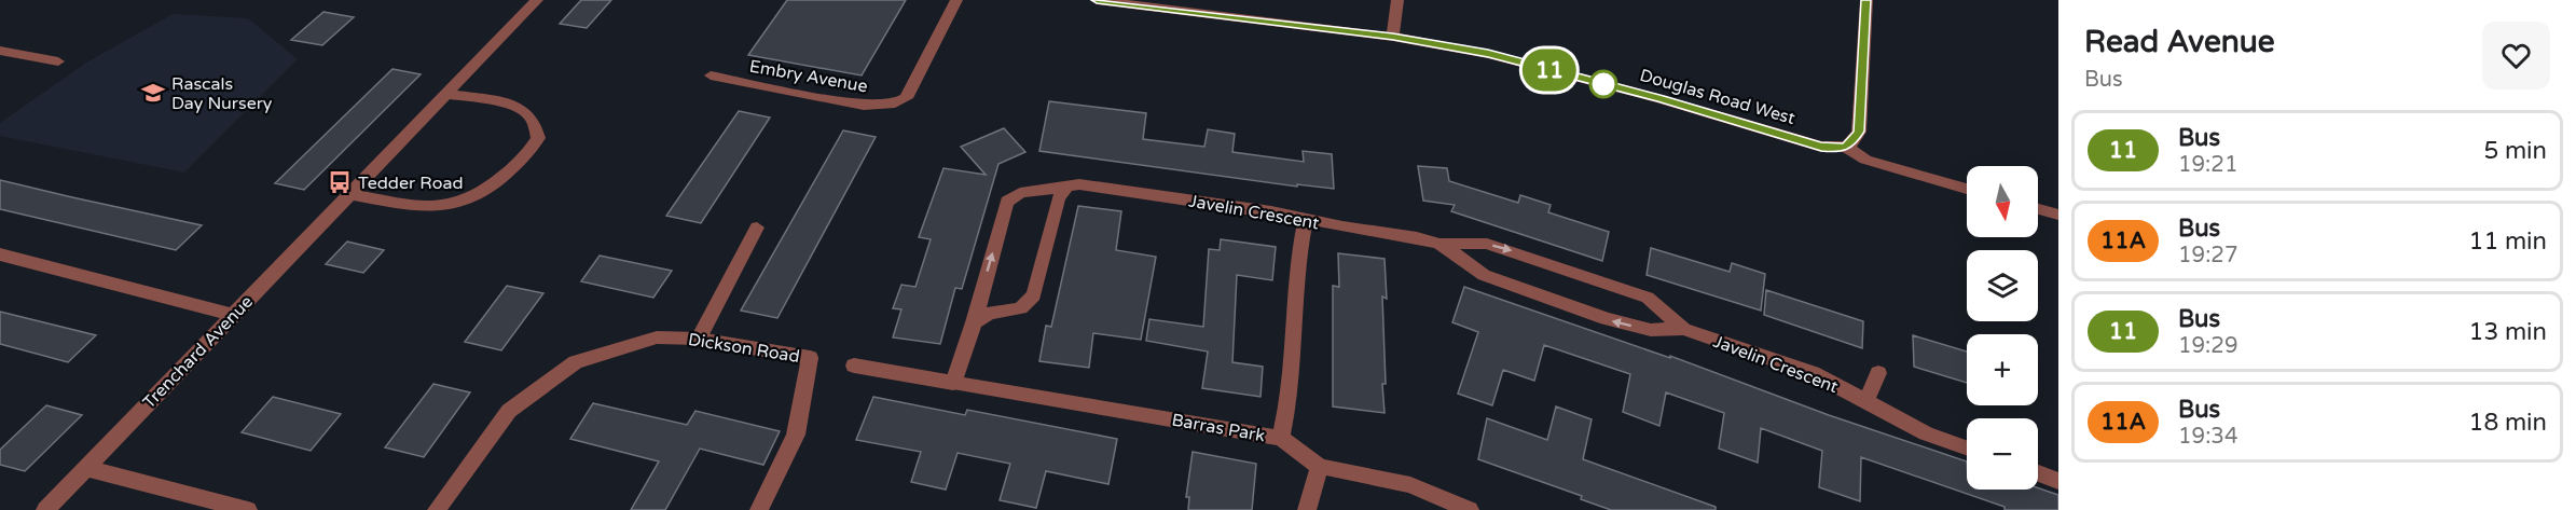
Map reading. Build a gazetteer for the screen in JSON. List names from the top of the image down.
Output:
{
  "streets": {
    "street": [
      "Embry Avenue",
      "Douglas Road West",
      "Javelin Crescent",
      "Dickson Road",
      "Trenchard Avenue",
      "Barras Park"
    ]
  },
  "crossings": [
    ["Javelin Crescent", "Barras Park"]
  ],
  "places": {
    "school or university": ["Rascals Day Nursery"],
    "bus stop": ["Tedder Road"]
  },
  "lines": ["bus line 11"],
  "north": "bottom",
  "page": {
    "on_map": "11",
    "heading": ["Read Avenue", "Bus"],
    "list": [
      {
        "mark": "11",
        "name": "Bus",
        "note": "19:21",
        "value": "5 min"
      },
      {
        "mark": "11A",
        "name": "Bus",
        "note": "19:27",
        "value": "11 min"
      },
      {
        "mark": "11",
        "name": "Bus",
        "note": "19:29",
        "value": "13 min"
      },
      {
        "mark": "11A",
        "name": "Bus",
        "note": "19:34",
        "value": "18 min"
      }
    ],
    "map_buttons": ["+", "−"]
  }
}
